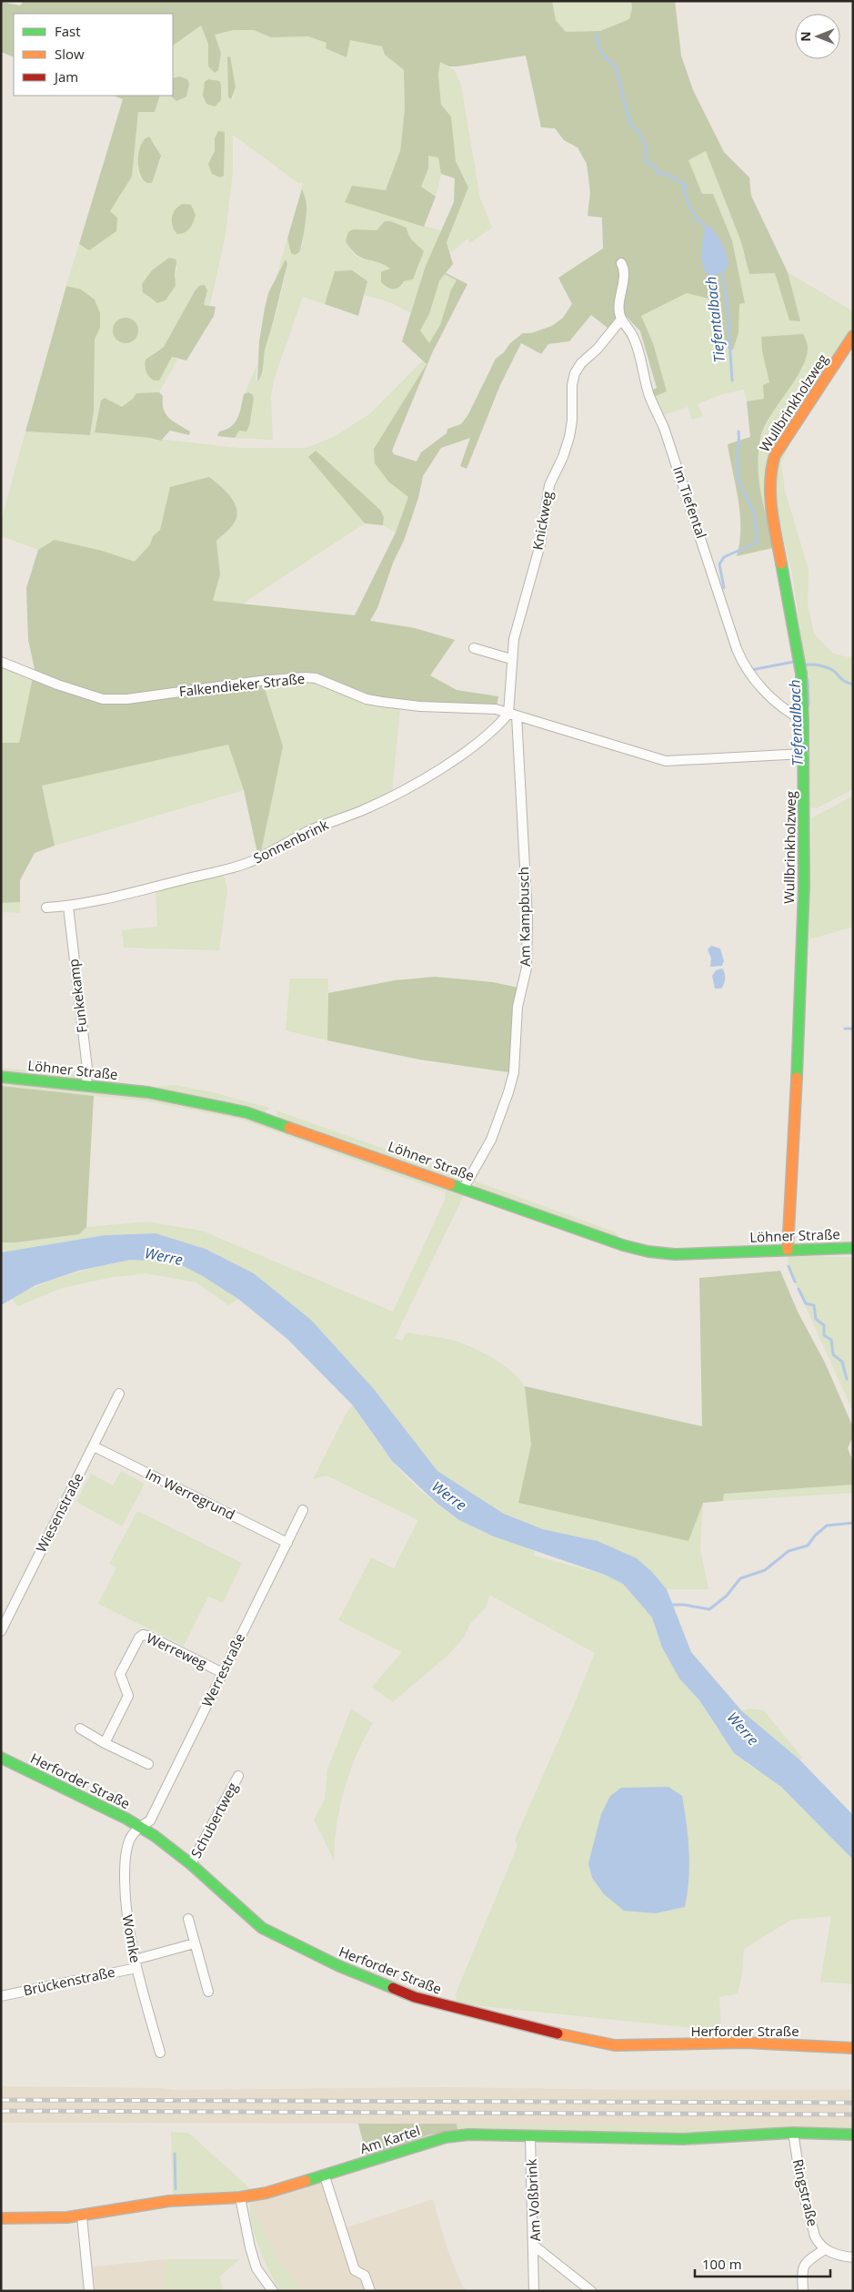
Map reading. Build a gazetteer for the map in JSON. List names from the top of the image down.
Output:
{
  "streets": {
    "street": [
      "Wullbrinkholzweg",
      "Im Tiefental",
      "Knickweg",
      "Falkendieker Straße",
      "Sonnenbrink",
      "Am Kampbusch",
      "Funkekamp",
      "Löhner Straße",
      "Im Werregrund",
      "Wiesenstraße",
      "Werreweg",
      "Werrestraße",
      "Herforder Straße",
      "Schubertweg",
      "Womke",
      "Brückenstraße",
      "Am Kartel",
      "Ringstraße",
      "Am Voßbrink"
    ]
  },
  "crossings": [
    ["Wullbrinkholzweg", "Im Tiefental"],
    ["Wullbrinkholzweg", "Falkendieker Straße"],
    ["Wullbrinkholzweg", "Löhner Straße"],
    ["Im Tiefental", "Knickweg"],
    ["Knickweg", "Falkendieker Straße"],
    ["Knickweg", "Sonnenbrink"],
    ["Knickweg", "Am Kampbusch"],
    ["Falkendieker Straße", "Sonnenbrink"],
    ["Falkendieker Straße", "Am Kampbusch"],
    ["Sonnenbrink", "Am Kampbusch"],
    ["Sonnenbrink", "Funkekamp"],
    ["Am Kampbusch", "Löhner Straße"],
    ["Funkekamp", "Löhner Straße"],
    ["Im Werregrund", "Wiesenstraße"],
    ["Im Werregrund", "Werrestraße"],
    ["Werreweg", "Werrestraße"],
    ["Werrestraße", "Herforder Straße"],
    ["Werrestraße", "Womke"],
    ["Herforder Straße", "Schubertweg"],
    ["Herforder Straße", "Womke"],
    ["Womke", "Brückenstraße"],
    ["Am Kartel", "Ringstraße"],
    ["Am Kartel", "Am Voßbrink"]
  ],
  "water": ["Tiefentalbach", "Werre"],
  "legend": ["Fast", "Slow", "Jam"],
  "scale_bar": "100 m",
  "north": "left"
}
